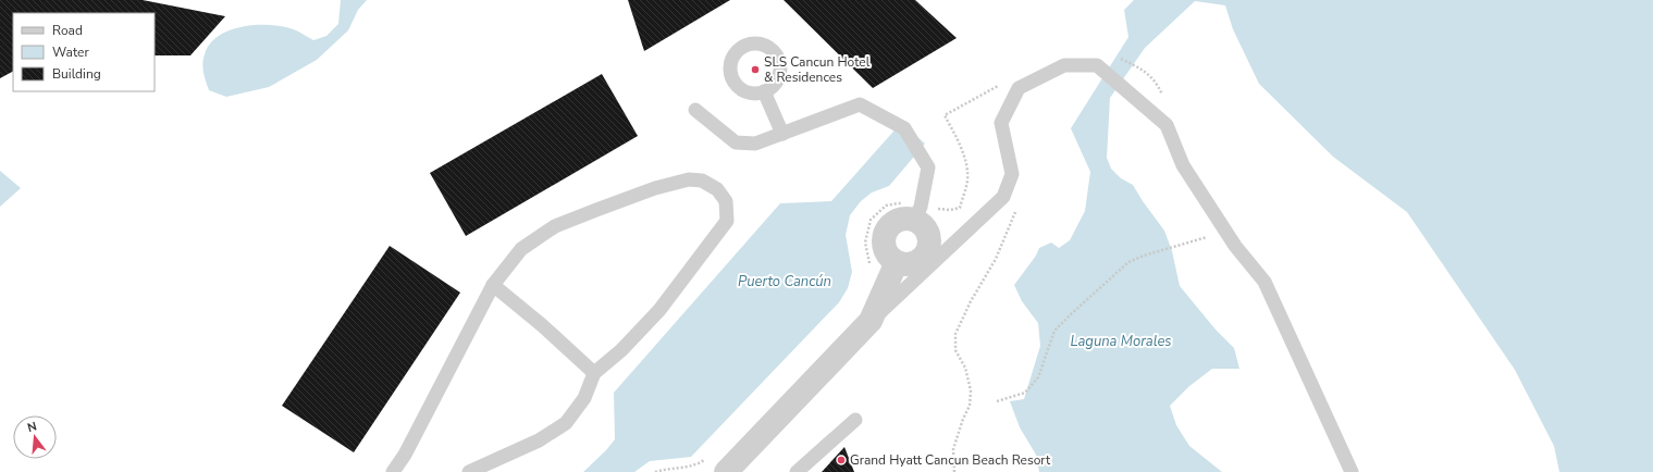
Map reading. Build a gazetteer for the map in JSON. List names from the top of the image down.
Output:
{
  "water": ["Puerto Cancún", "Laguna Morales"],
  "places": ["SLS Cancun Hotel & Residences", "Grand Hyatt Cancun Beach Resort"],
  "legend": ["Road", "Water", "Building"],
  "north": "top"
}
